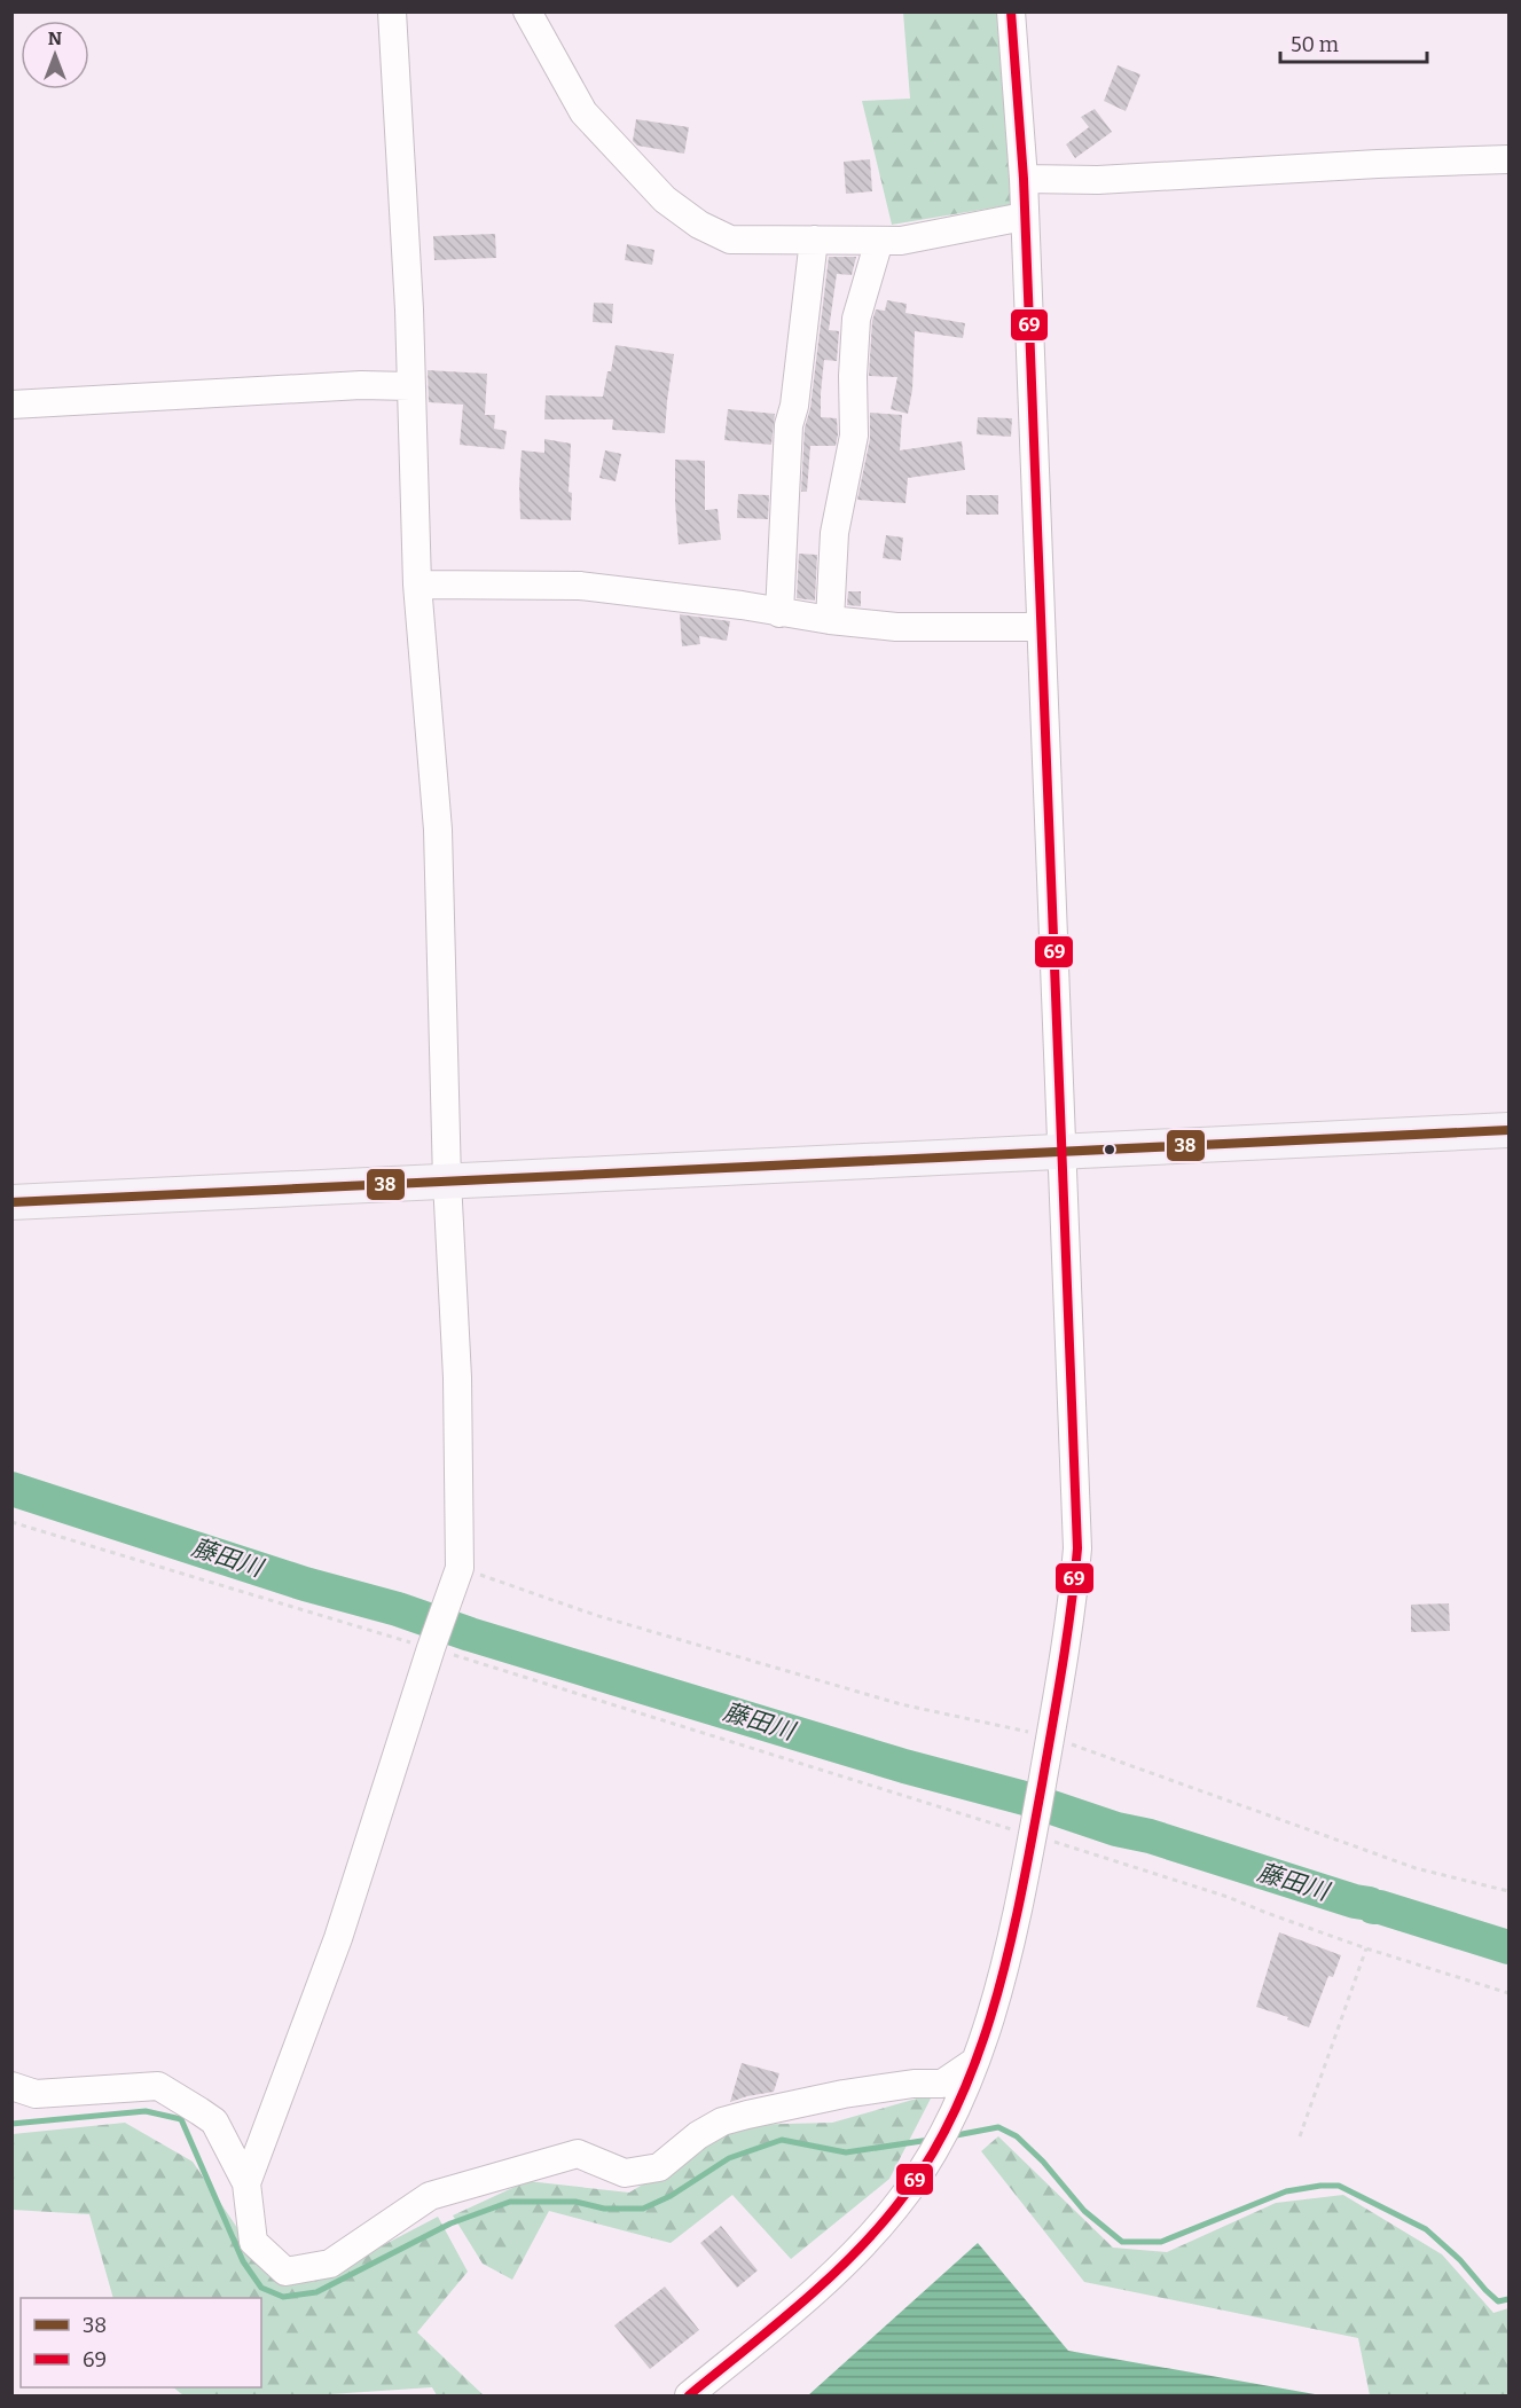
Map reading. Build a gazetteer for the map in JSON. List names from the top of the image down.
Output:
{
  "water": ["藤田川"],
  "lines": ["transit line 69", "transit line 38"],
  "legend": ["38", "69"],
  "scale_bar": "50 m",
  "north": "top"
}
